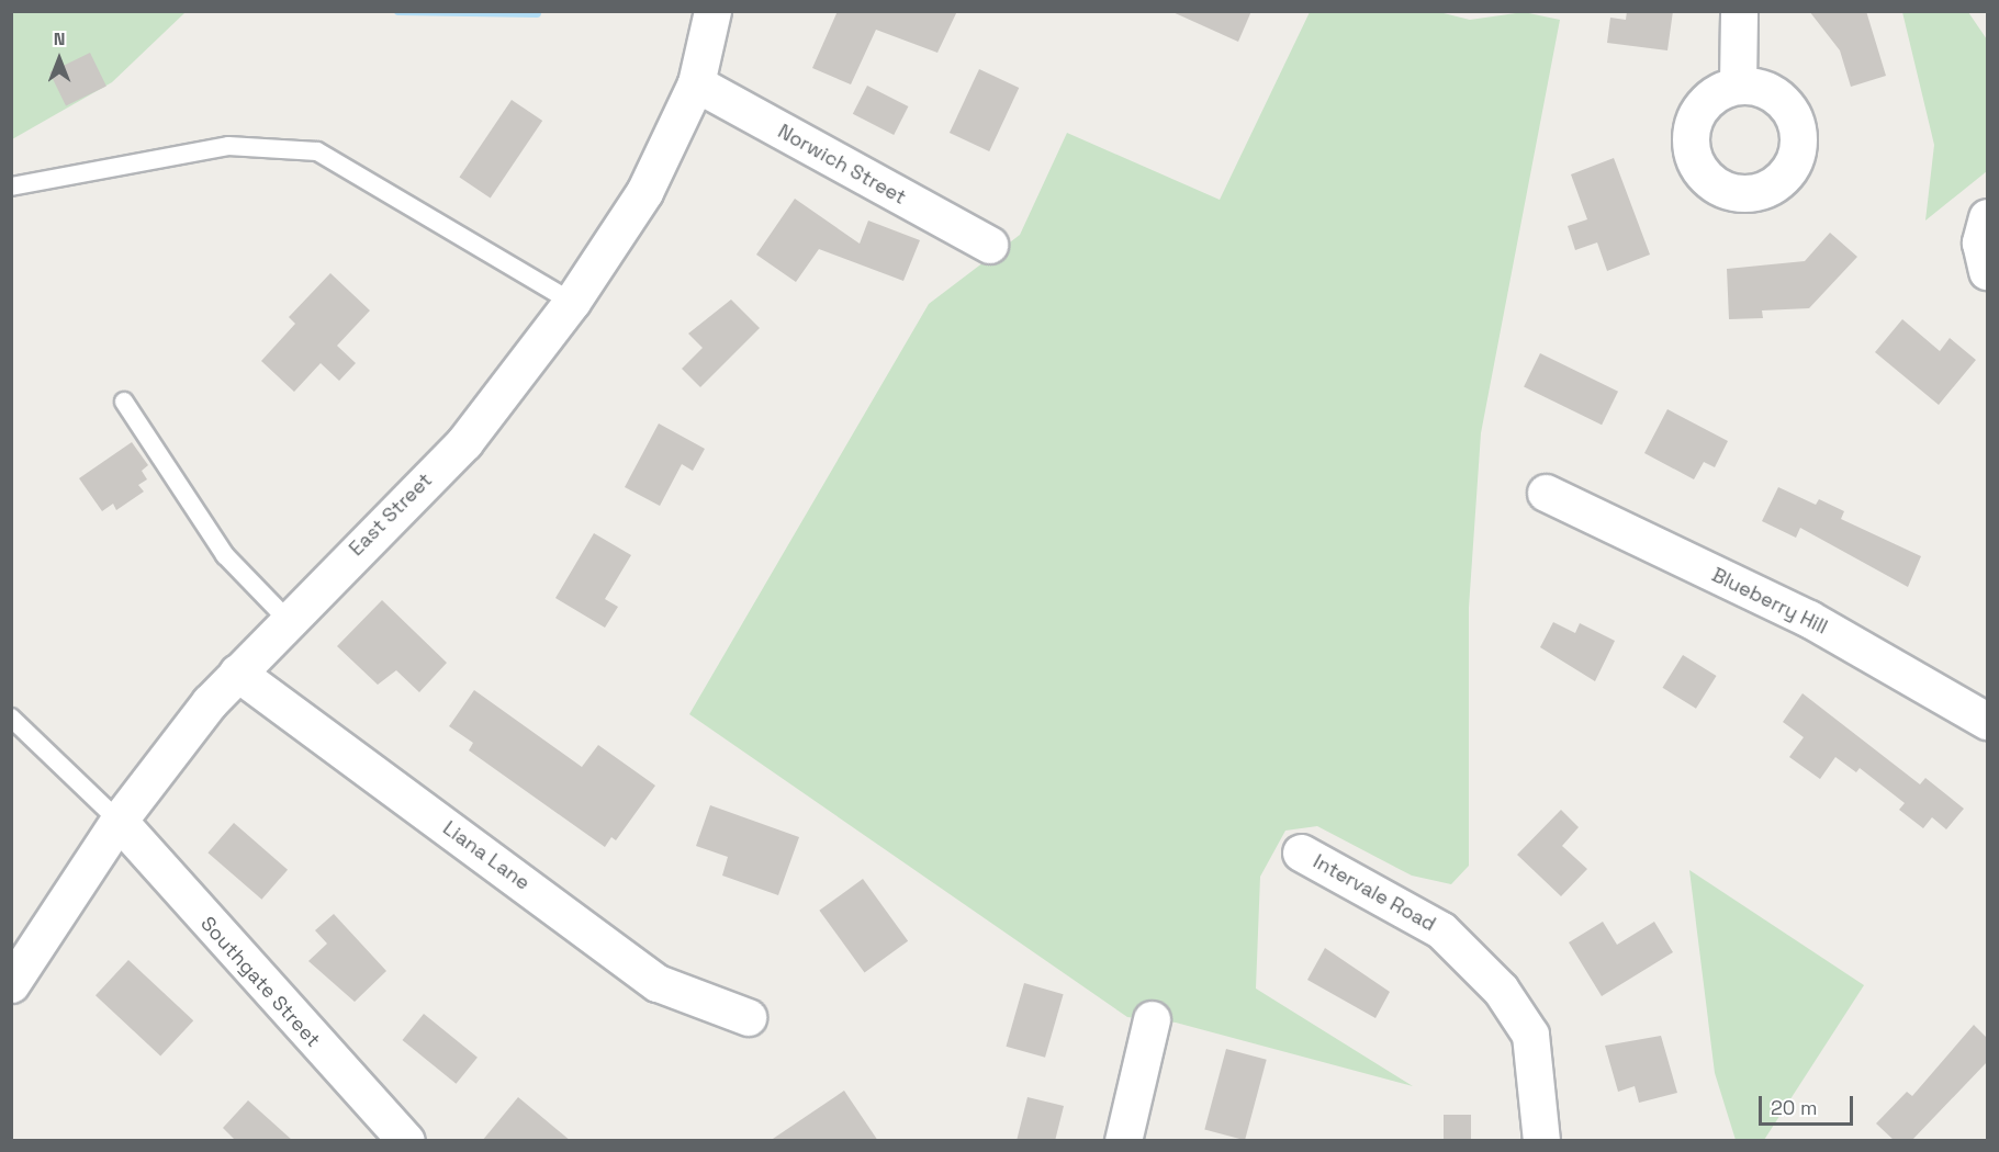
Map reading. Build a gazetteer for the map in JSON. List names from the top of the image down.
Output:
{
  "streets": {
    "street": [
      "Norwich Street",
      "East Street",
      "Blueberry Hill",
      "Liana Lane",
      "Intervale Road",
      "Southgate Street"
    ]
  },
  "crossings": [
    ["Norwich Street", "East Street"],
    ["East Street", "Liana Lane"],
    ["East Street", "Southgate Street"]
  ],
  "scale_bar": "20 m",
  "north": "top"
}
